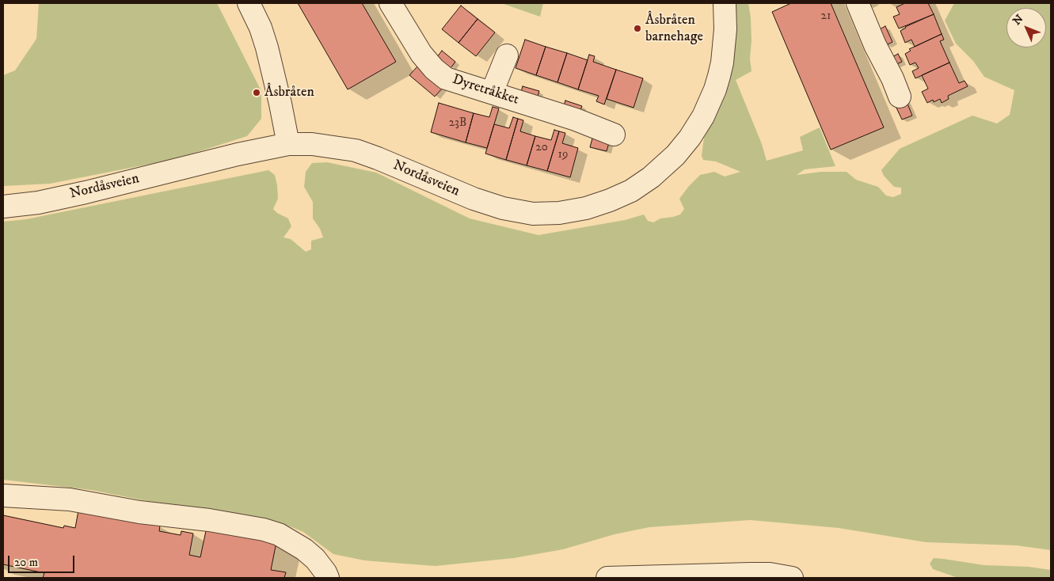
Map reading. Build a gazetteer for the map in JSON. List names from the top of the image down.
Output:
{
  "streets": {
    "street": ["Dyretråkket", "Nordåsveien"]
  },
  "places": ["Åsbråten barnehage", "Åsbråten"],
  "house_numbers": [
    "21",
    "23B",
    "20",
    "19"
  ],
  "scale_bar": "20 m",
  "north": "top left"
}
